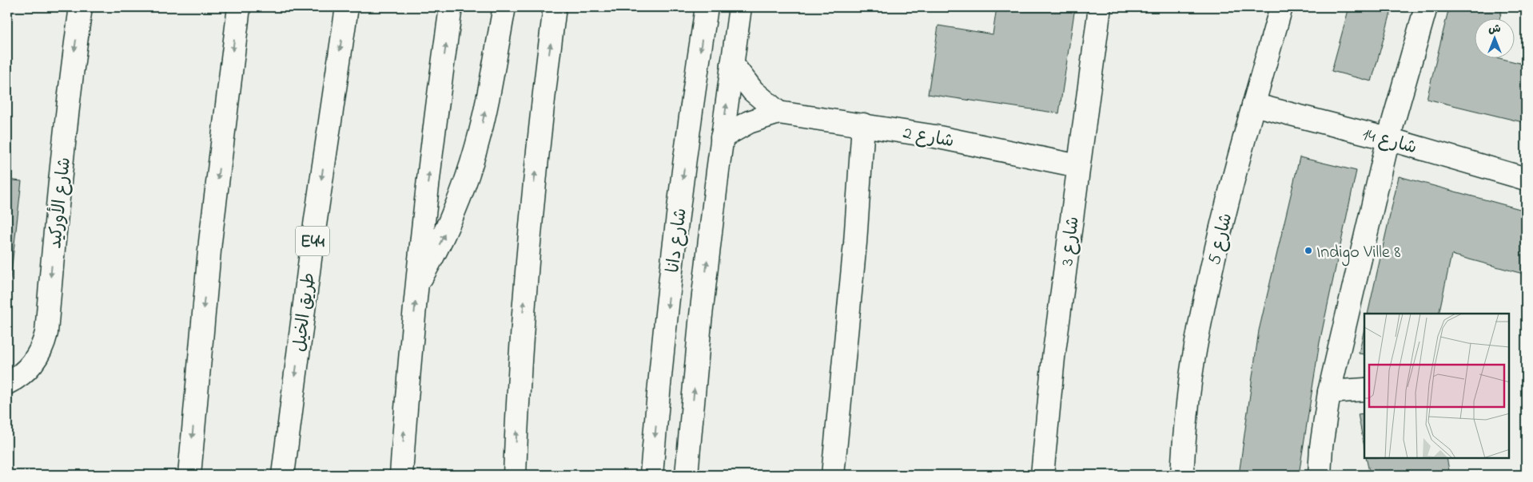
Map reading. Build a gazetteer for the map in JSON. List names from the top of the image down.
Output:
{
  "streets": {
    "main road": [
      "شارع 2",
      "شارع 14",
      "شارع الأوركيد",
      "شارع 5",
      "شارع دانا",
      "E44",
      "شارع 3",
      "طريق الخيل"
    ]
  },
  "crossings": [
    ["شارع 2", "شارع دانا"],
    ["شارع 2", "شارع 3"],
    ["شارع 14", "شارع 5"]
  ],
  "places": ["Indigo Ville 8"],
  "north": "top"
}
